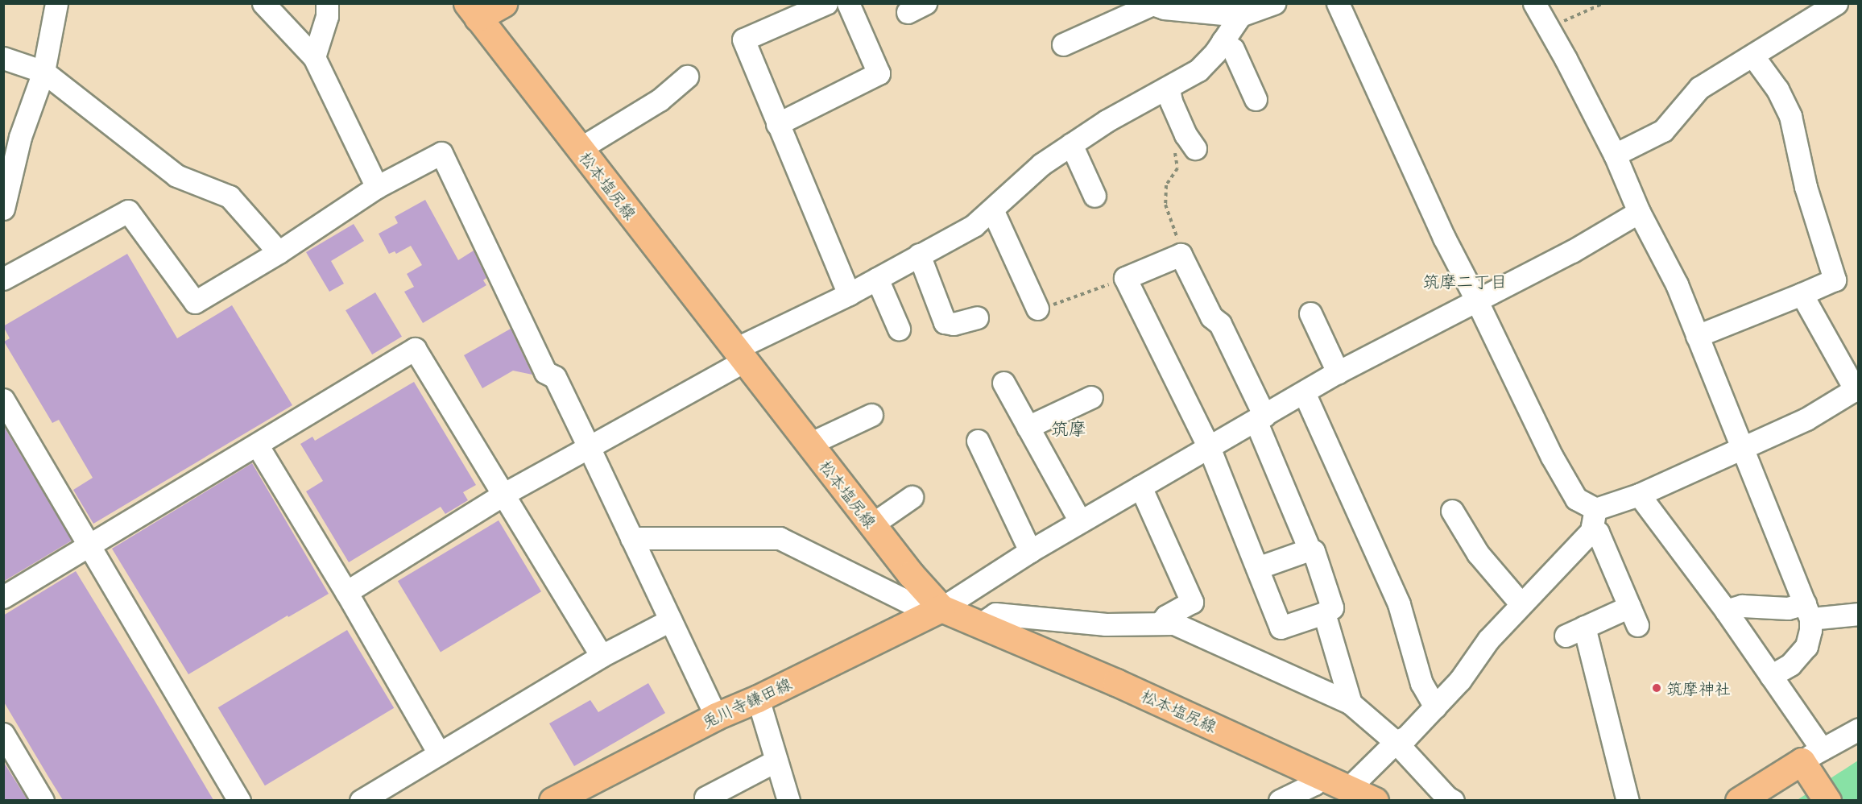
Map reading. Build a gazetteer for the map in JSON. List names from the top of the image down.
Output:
{
  "streets": {
    "main road": ["松本塩尻線", "兎川寺鎌田線"]
  },
  "crossings": [
    ["松本塩尻線", "兎川寺鎌田線"]
  ],
  "districts": ["筑摩二丁目", "筑摩"],
  "places": ["筑摩神社"]
}
